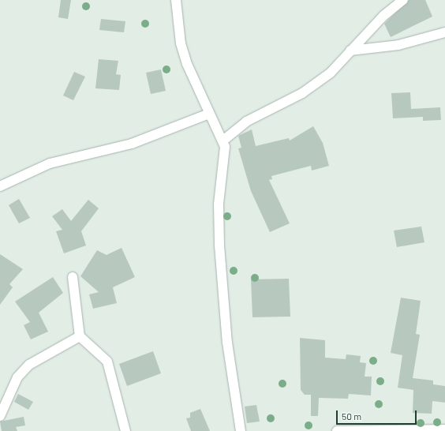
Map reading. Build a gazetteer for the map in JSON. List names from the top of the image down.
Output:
{
  "scale_bar": "50 m"
}
